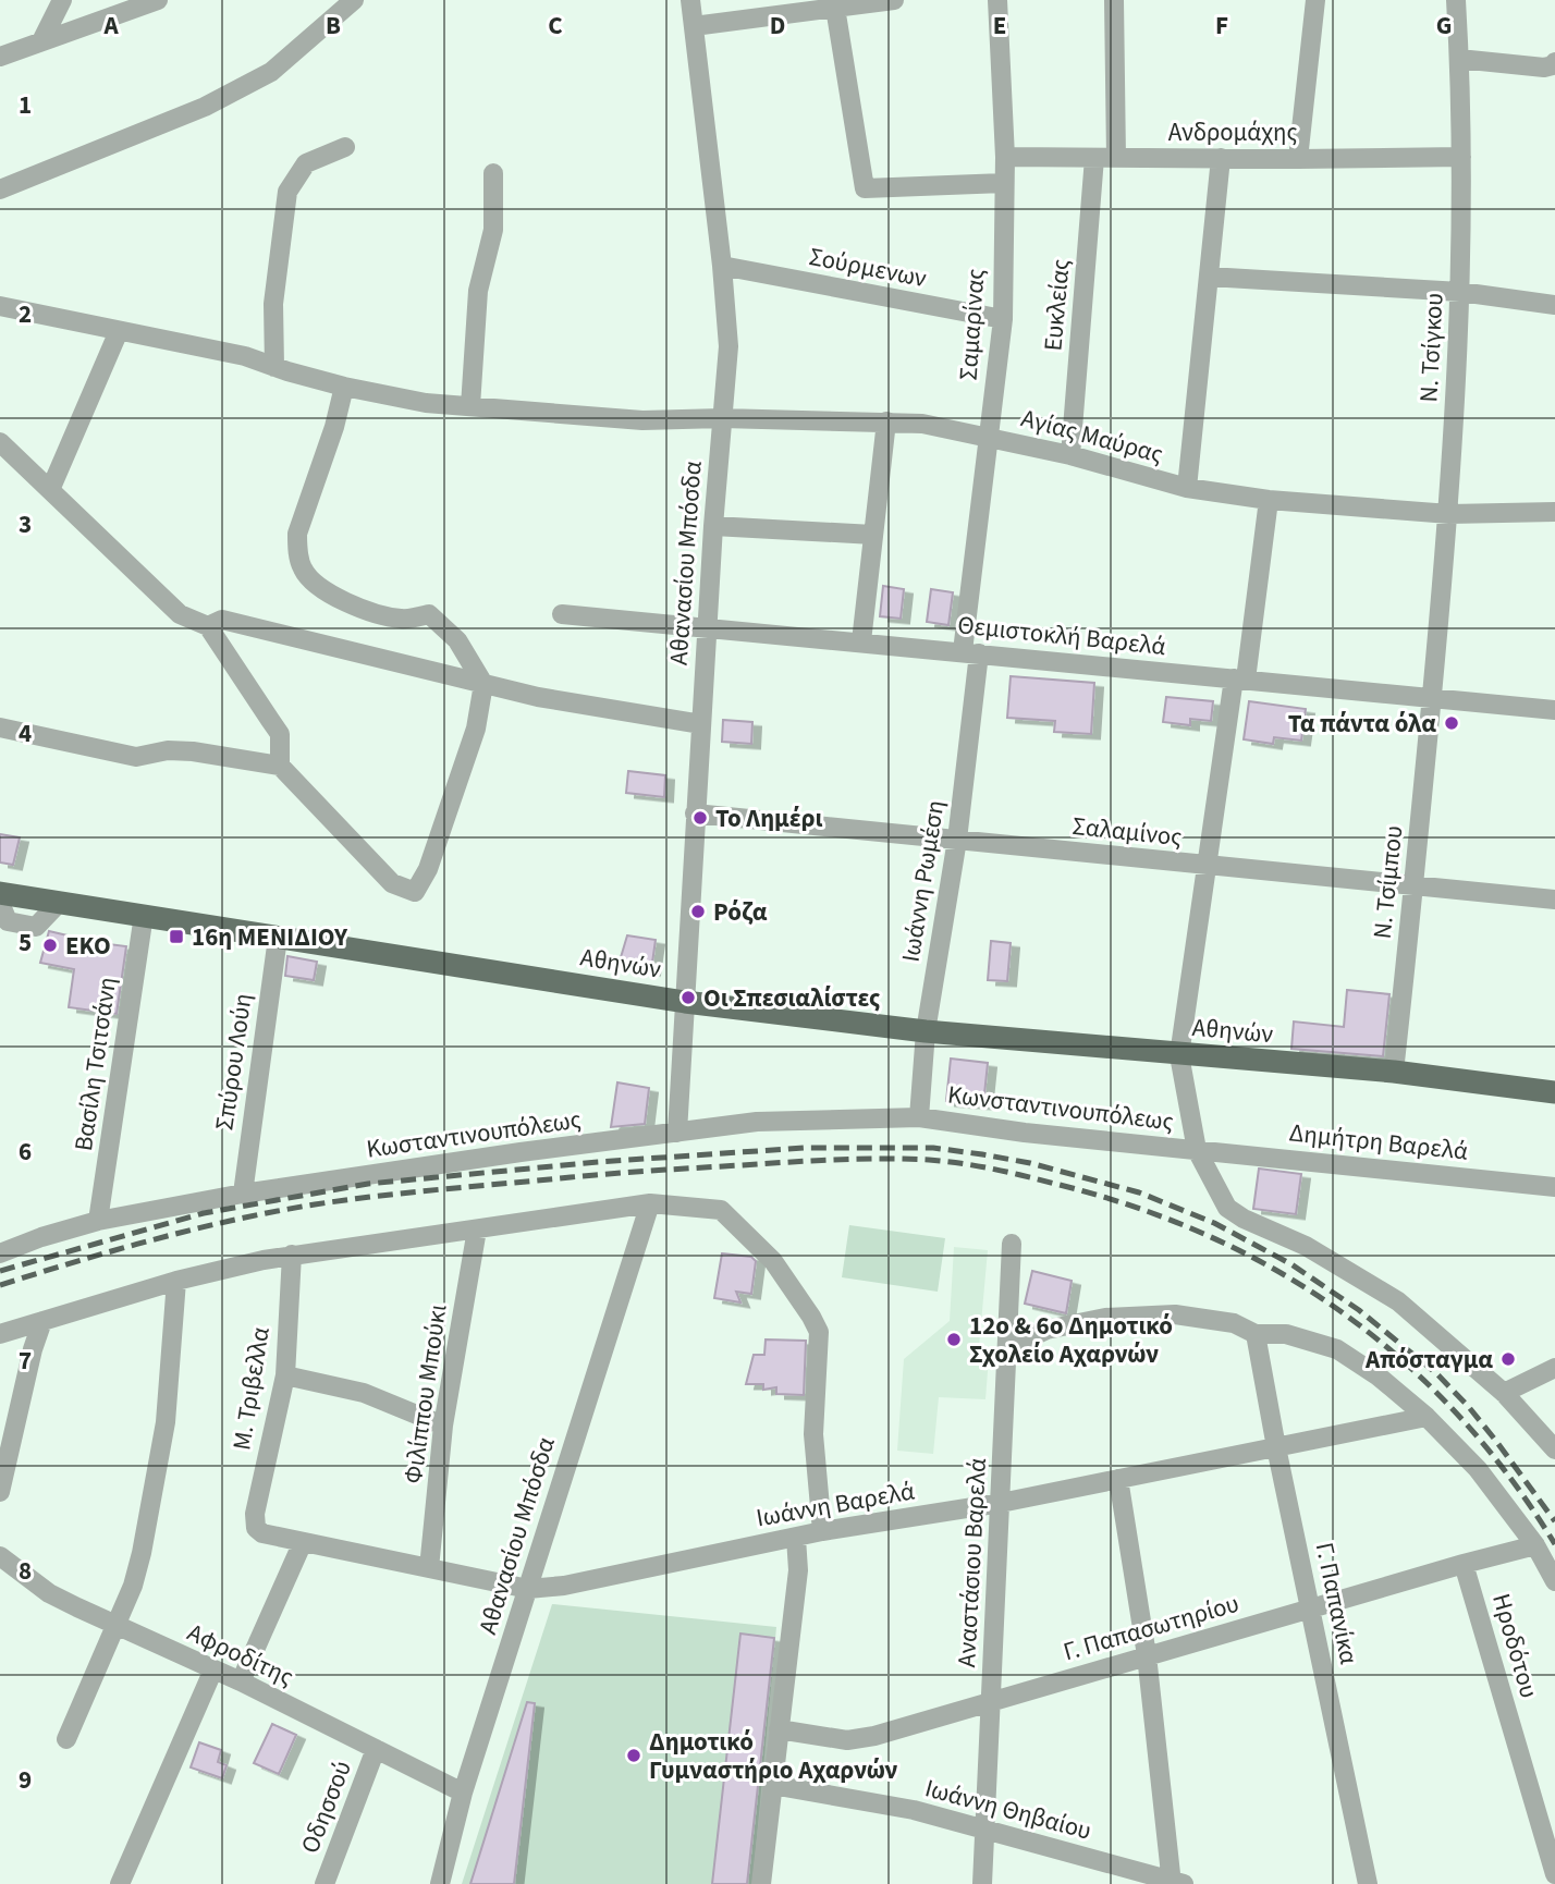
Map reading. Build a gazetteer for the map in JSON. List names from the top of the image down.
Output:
{
  "streets": {
    "main road": ["Αθηνών"],
    "street": [
      "Ανδρομάχης",
      "Σούρμενων",
      "Ευκλείας",
      "Σαμαρίνας",
      "Ν. Τσίγκου",
      "Αγίας Μαύρας",
      "Αθανασίου Μπόσδα",
      "Θεμιστοκλή Βαρελά",
      "Σαλαμίνος",
      "Ιωάννη Ρωμέση",
      "N. Τσίμπου",
      "Σπύρου Λούη",
      "Βασίλη Τσιτσάνη",
      "Κωνσταντινουπόλεως",
      "Κωσταντινουπόλεως",
      "Δημήτρη Βαρελά",
      "Μ. Τριβελλα",
      "Φιλίππου Μπούκι",
      "Ιωάννη Βαρελά",
      "Αναστάσιου Βαρελά",
      "Γ. Παπανίκα",
      "Γ. Παπασωτηρίου",
      "Ηροδότου",
      "Αφροδίτης",
      "Οδησσού",
      "Ιωάννη Θηβαίου"
    ]
  },
  "crossings": [
    ["Ανδρομάχης", "Ευκλείας"],
    ["Ανδρομάχης", "Σαμαρίνας"],
    ["Ανδρομάχης", "Ν. Τσίγκου"],
    ["Σούρμενων", "Σαμαρίνας"],
    ["Σούρμενων", "Αθανασίου Μπόσδα"],
    ["Ευκλείας", "Αγίας Μαύρας"],
    ["Σαμαρίνας", "Αγίας Μαύρας"],
    ["Σαμαρίνας", "Θεμιστοκλή Βαρελά"],
    ["Σαμαρίνας", "Ιωάννη Ρωμέση"],
    ["Ν. Τσίγκου", "Αγίας Μαύρας"],
    ["Ν. Τσίγκου", "Θεμιστοκλή Βαρελά"],
    ["Ν. Τσίγκου", "N. Τσίμπου"],
    ["Αγίας Μαύρας", "Αθανασίου Μπόσδα"],
    ["Αγίας Μαύρας", "Κωνσταντινουπόλεως"],
    ["Αθανασίου Μπόσδα", "Θεμιστοκλή Βαρελά"],
    ["Αθανασίου Μπόσδα", "Σαλαμίνος"],
    ["Αθανασίου Μπόσδα", "Αθηνών"],
    ["Αθανασίου Μπόσδα", "Κωσταντινουπόλεως"],
    ["Αθανασίου Μπόσδα", "Ιωάννη Βαρελά"],
    ["Αθανασίου Μπόσδα", "Αφροδίτης"],
    ["Θεμιστοκλή Βαρελά", "Ιωάννη Ρωμέση"],
    ["Θεμιστοκλή Βαρελά", "N. Τσίμπου"],
    ["Θεμιστοκλή Βαρελά", "Κωνσταντινουπόλεως"],
    ["Σαλαμίνος", "Ιωάννη Ρωμέση"],
    ["Σαλαμίνος", "N. Τσίμπου"],
    ["Σαλαμίνος", "Κωνσταντινουπόλεως"],
    ["Ιωάννη Ρωμέση", "Αθηνών"],
    ["Ιωάννη Ρωμέση", "Κωνσταντινουπόλεως"],
    ["Ιωάννη Ρωμέση", "Κωσταντινουπόλεως"],
    ["N. Τσίμπου", "Αθηνών"],
    ["Αθηνών", "Σπύρου Λούη"],
    ["Αθηνών", "Βασίλη Τσιτσάνη"],
    ["Αθηνών", "Κωνσταντινουπόλεως"],
    ["Σπύρου Λούη", "Κωσταντινουπόλεως"],
    ["Βασίλη Τσιτσάνη", "Κωσταντινουπόλεως"],
    ["Κωνσταντινουπόλεως", "Κωσταντινουπόλεως"],
    ["Κωνσταντινουπόλεως", "Δημήτρη Βαρελά"],
    ["Μ. Τριβελλα", "Ιωάννη Βαρελά"],
    ["Φιλίππου Μπούκι", "Ιωάννη Βαρελά"],
    ["Ιωάννη Βαρελά", "Αναστάσιου Βαρελά"],
    ["Ιωάννη Βαρελά", "Γ. Παπανίκα"],
    ["Αναστάσιου Βαρελά", "Γ. Παπασωτηρίου"],
    ["Αναστάσιου Βαρελά", "Ιωάννη Θηβαίου"],
    ["Γ. Παπανίκα", "Γ. Παπασωτηρίου"],
    ["Γ. Παπασωτηρίου", "Ηροδότου"],
    ["Αφροδίτης", "Οδησσού"]
  ],
  "places": {
    "other": [
      "Τα πάντα όλα",
      "Το Λημέρι",
      "Ρόζα",
      "EKO",
      "Οι Σπεσιαλίστες",
      "12ο & 6ο Δημοτικό Σχολείο Αχαρνών",
      "Απόσταγμα",
      "Δημοτικό Γυμναστήριο Αχαρνών"
    ],
    "transit": ["16η ΜΕΝΙΔΙΟΥ"]
  },
  "grid": {
    "columns": [
      "A",
      "B",
      "C",
      "D",
      "E",
      "F",
      "G"
    ],
    "rows": [
      "1",
      "2",
      "3",
      "4",
      "5",
      "6",
      "7",
      "8",
      "9"
    ]
  }
}
